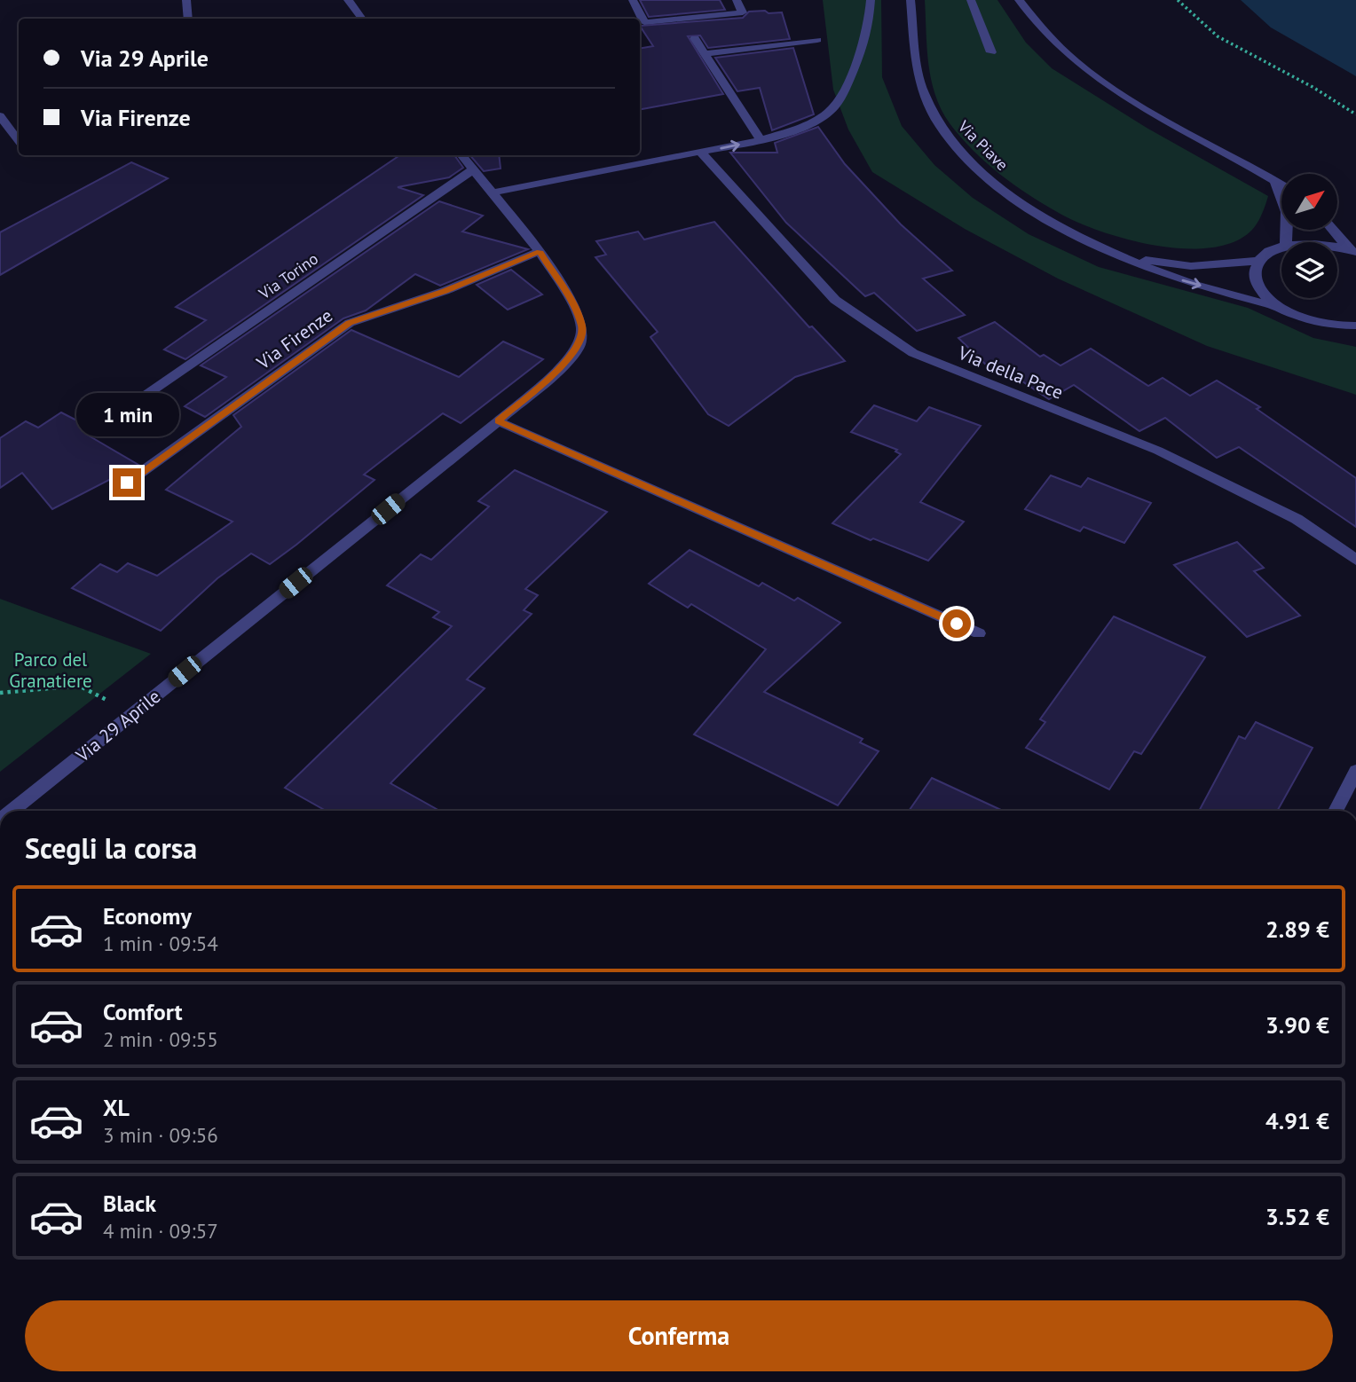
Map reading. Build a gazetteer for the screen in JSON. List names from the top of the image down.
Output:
{
  "streets": {
    "street": [
      "Via Piave",
      "Via Torino",
      "Via Firenze",
      "Via della Pace",
      "Via 29 Aprile"
    ]
  },
  "crossings": [
    ["Via Torino", "Via 29 Aprile"],
    ["Via Firenze", "Via 29 Aprile"]
  ],
  "parks": ["Parco del Granatiere"],
  "north": "top right",
  "page": {
    "banner": ["Via 29 Aprile", "Via Firenze"],
    "bubble": "1 min",
    "heading": "Scegli la corsa",
    "list": [
      {
        "name": "Economy",
        "note": "1 min · 09:54",
        "value": "2.89 €"
      },
      {
        "name": "Comfort",
        "note": "2 min · 09:55",
        "value": "3.90 €"
      },
      {
        "name": "XL",
        "note": "3 min · 09:56",
        "value": "4.91 €"
      },
      {
        "name": "Black",
        "note": "4 min · 09:57",
        "value": "3.52 €"
      }
    ],
    "buttons": "Conferma"
  }
}
